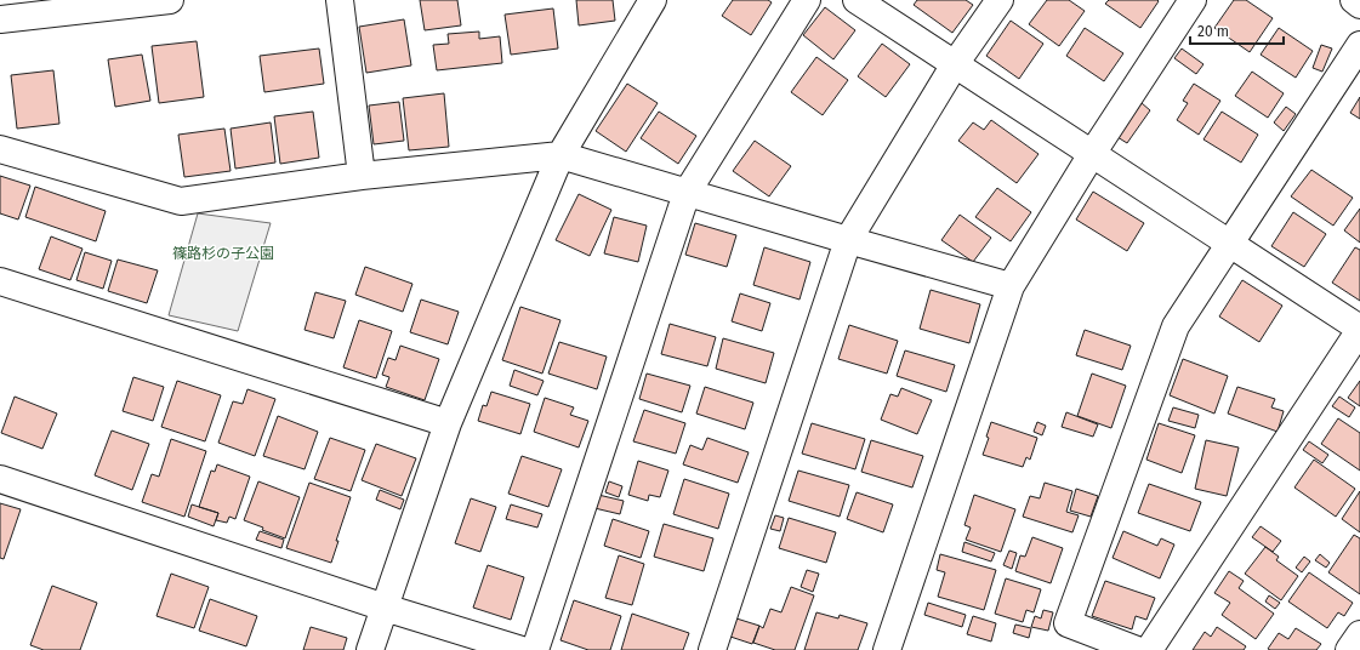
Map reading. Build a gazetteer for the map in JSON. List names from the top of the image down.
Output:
{
  "parks": ["篠路杉の子公園"],
  "scale_bar": "20 m"
}
